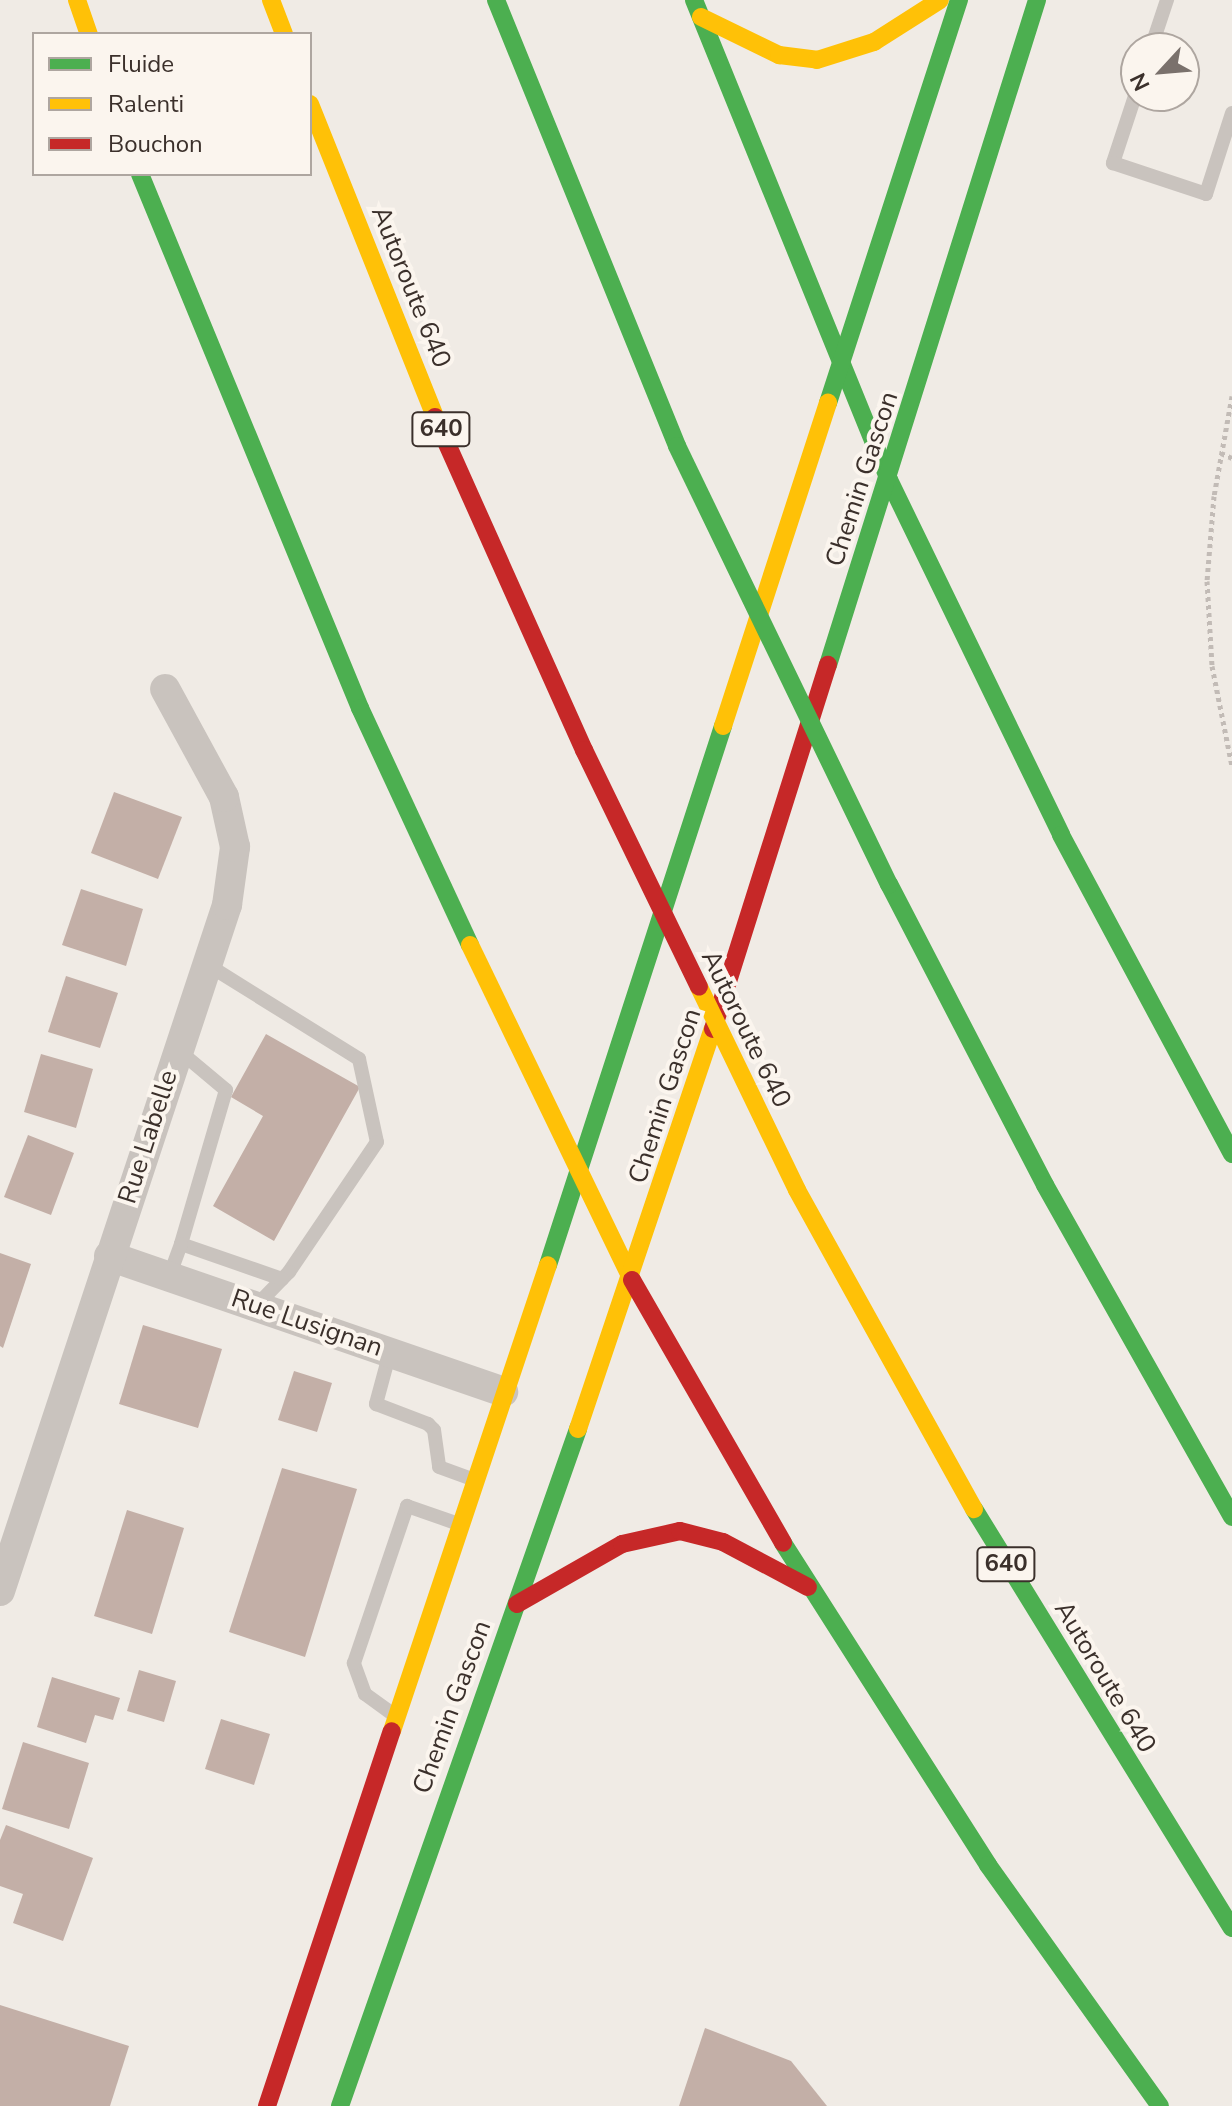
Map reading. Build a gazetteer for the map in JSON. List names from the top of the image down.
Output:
{
  "streets": {
    "main road": ["Autoroute 640", "640", "Chemin Gascon"],
    "street": ["Rue Labelle", "Rue Lusignan"]
  },
  "crossings": [
    ["Chemin Gascon", "Rue Lusignan"],
    ["Rue Labelle", "Rue Lusignan"]
  ],
  "legend": ["Fluide", "Ralenti", "Bouchon"],
  "north": "bottom left"
}
